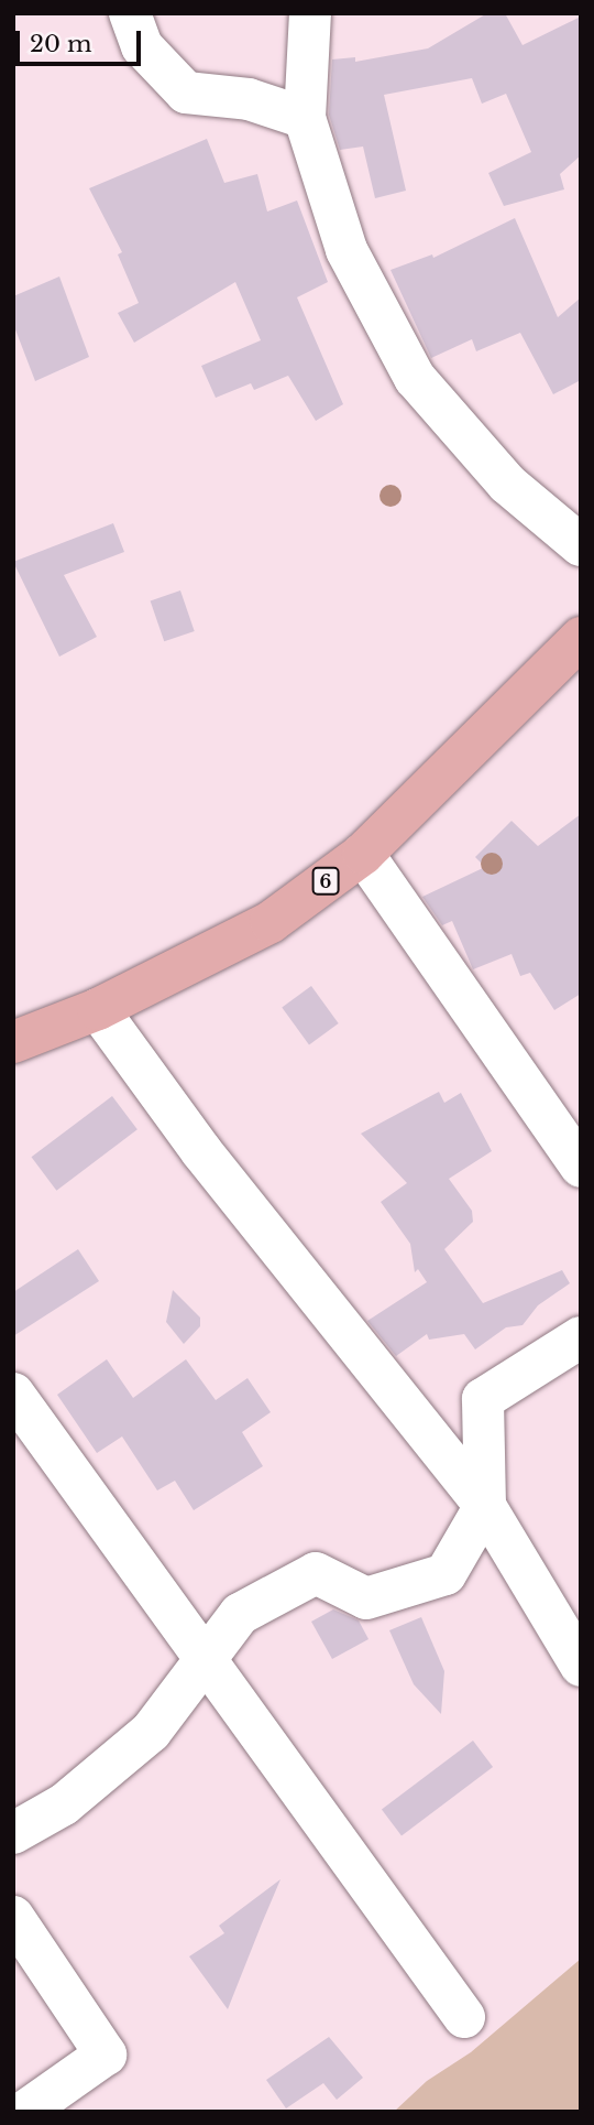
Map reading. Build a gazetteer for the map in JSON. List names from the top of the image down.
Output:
{
  "streets": {
    "main road": ["6"]
  },
  "scale_bar": "20 m"
}
